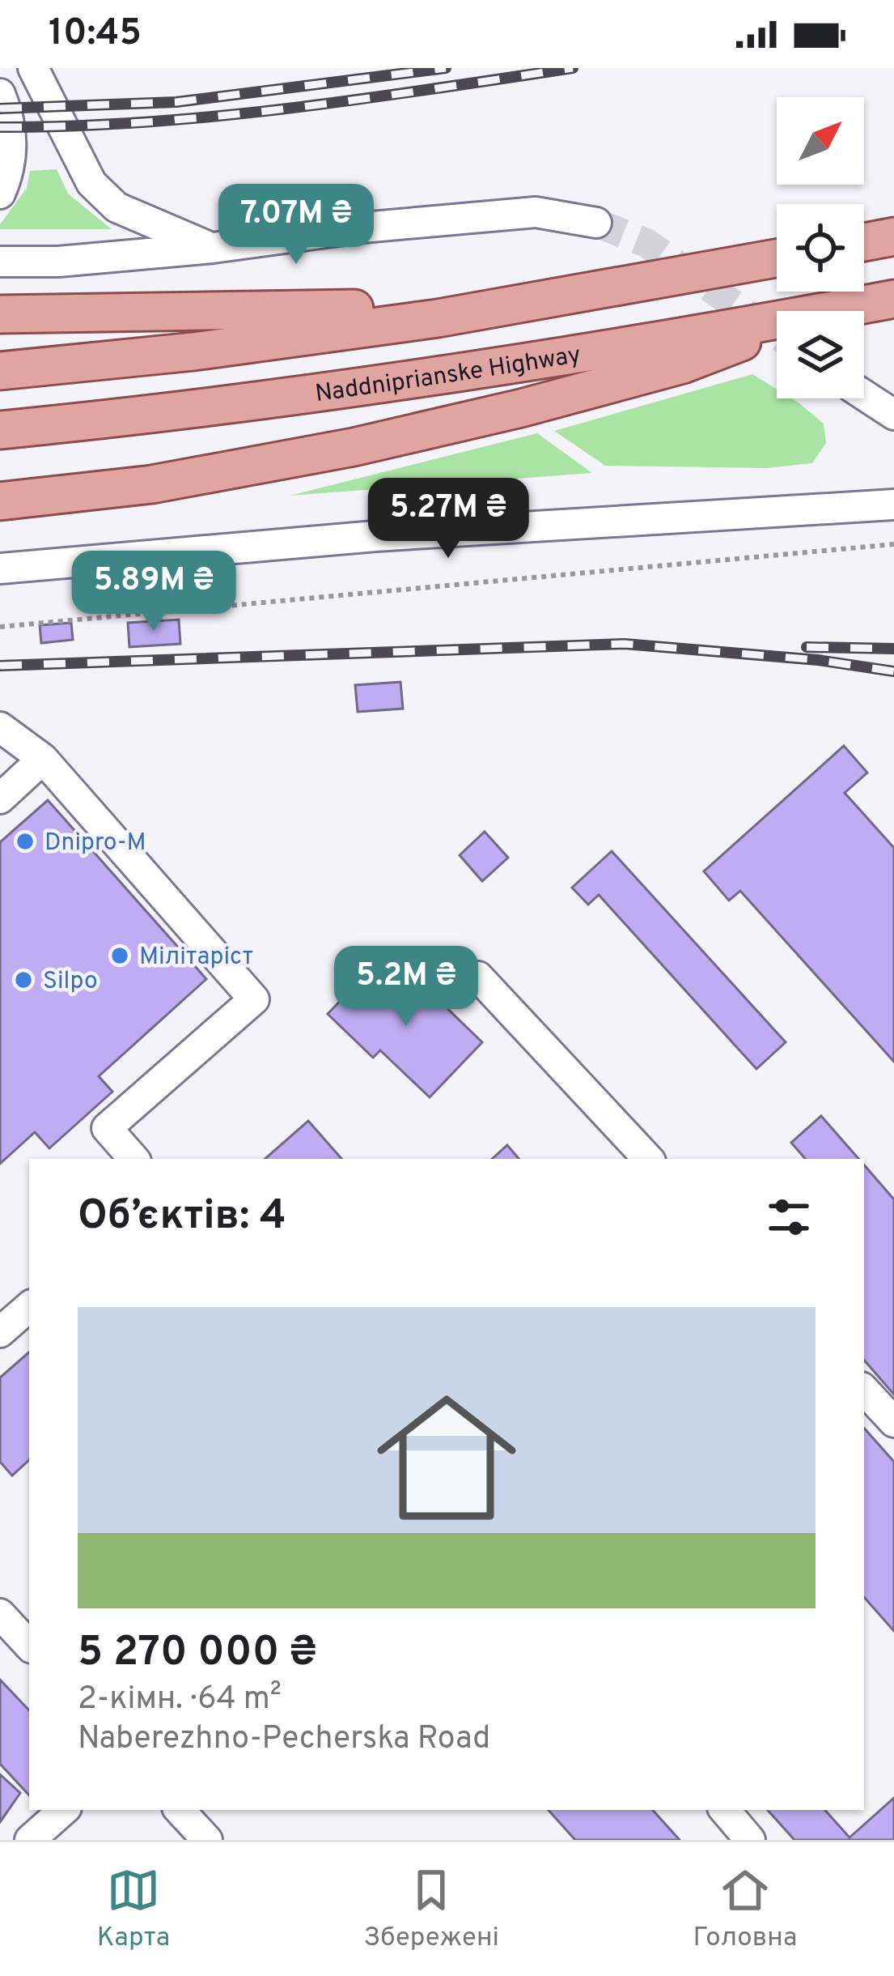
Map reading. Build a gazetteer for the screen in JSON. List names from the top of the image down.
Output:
{
  "streets": {
    "main road": ["Naddniprianske Highway"]
  },
  "places": ["Dnipro-M", "Мілітаріст", "Silpo"],
  "north": "top right",
  "page": {
    "status": "10:45",
    "price": [
      "7.07M ₴",
      "5.27M ₴",
      "5.89M ₴",
      "5.2M ₴"
    ],
    "heading": "Об’єктів: 4",
    "list": [
      {
        "name": "5 270 000 ₴",
        "note": "2-кімн. · 64 m² · Naberezhno-Pecherska Road"
      }
    ],
    "tabs": ["Карта", "Збережені", "Головна"]
  }
}
